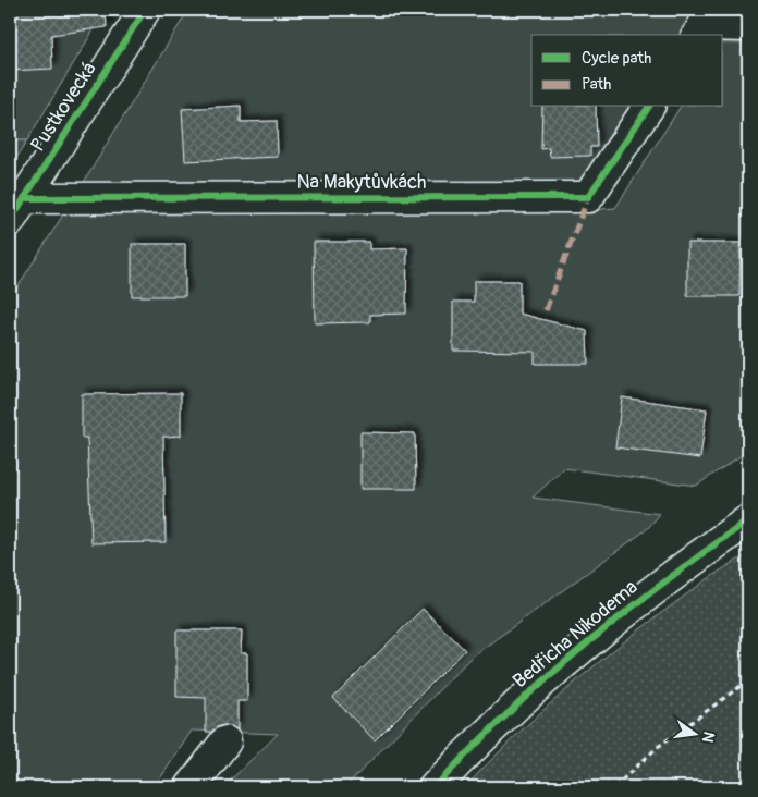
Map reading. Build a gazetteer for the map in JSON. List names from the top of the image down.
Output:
{
  "streets": {
    "street": ["Pustkovecká", "Na Makytůvkách", "Bedřicha Nikodema"]
  },
  "crossings": [
    ["Pustkovecká", "Na Makytůvkách"]
  ],
  "legend": ["Cycle path", "Path"],
  "north": "right"
}
